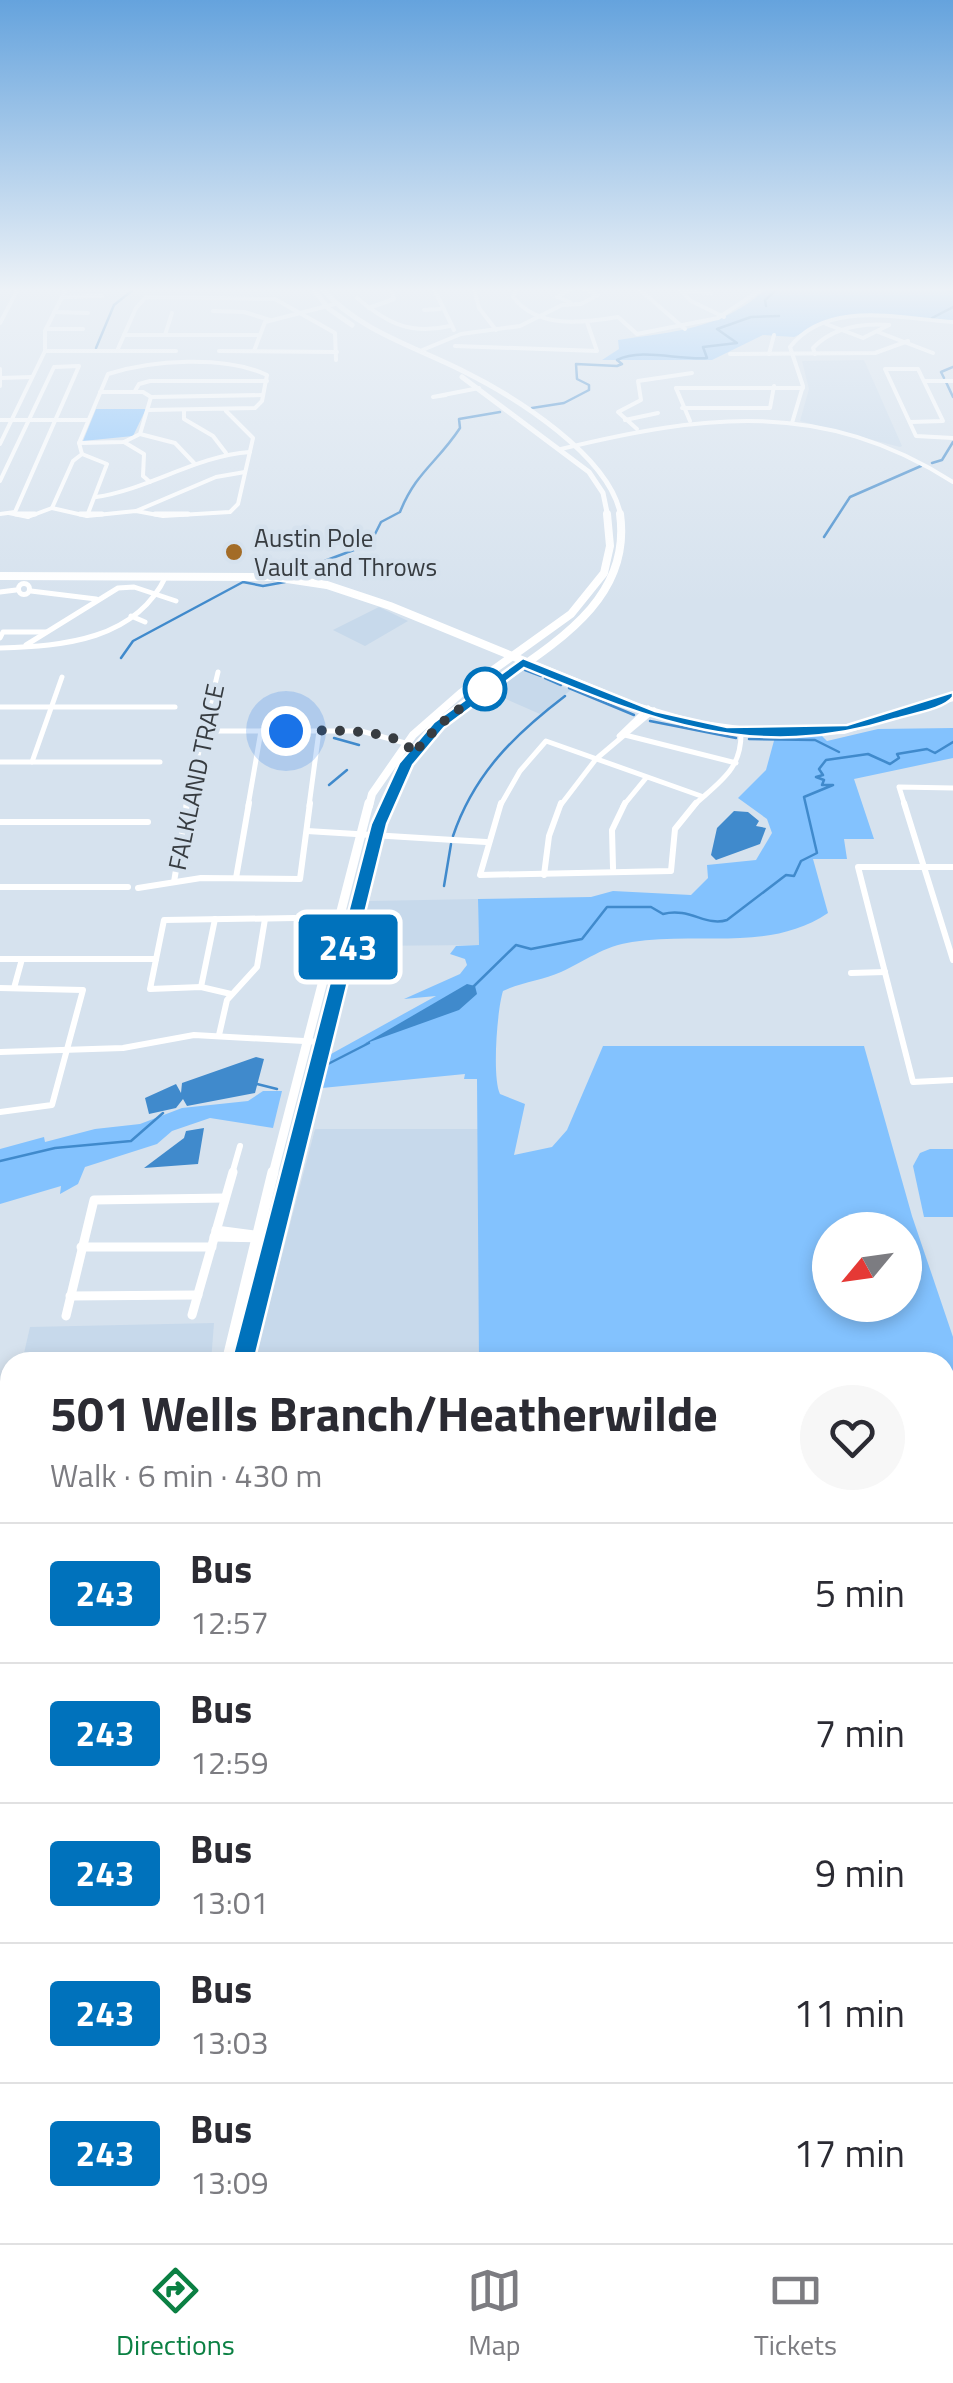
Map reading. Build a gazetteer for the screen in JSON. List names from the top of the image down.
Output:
{
  "streets": {
    "street": ["FALKLAND TRACE"]
  },
  "places": ["Austin Pole Vault and Throws"],
  "lines": ["bus line 243"],
  "north": "bottom left",
  "page": {
    "on_map": "243",
    "heading": ["501 Wells Branch/Heatherwilde", "Walk · 6 min · 430 m"],
    "list": [
      {
        "mark": "243",
        "name": "Bus",
        "note": "12:57",
        "value": "5 min"
      },
      {
        "mark": "243",
        "name": "Bus",
        "note": "12:59",
        "value": "7 min"
      },
      {
        "mark": "243",
        "name": "Bus",
        "note": "13:01",
        "value": "9 min"
      },
      {
        "mark": "243",
        "name": "Bus",
        "note": "13:03",
        "value": "11 min"
      },
      {
        "mark": "243",
        "name": "Bus",
        "note": "13:09",
        "value": "17 min"
      }
    ],
    "tabs": ["Directions", "Map", "Tickets"]
  }
}
